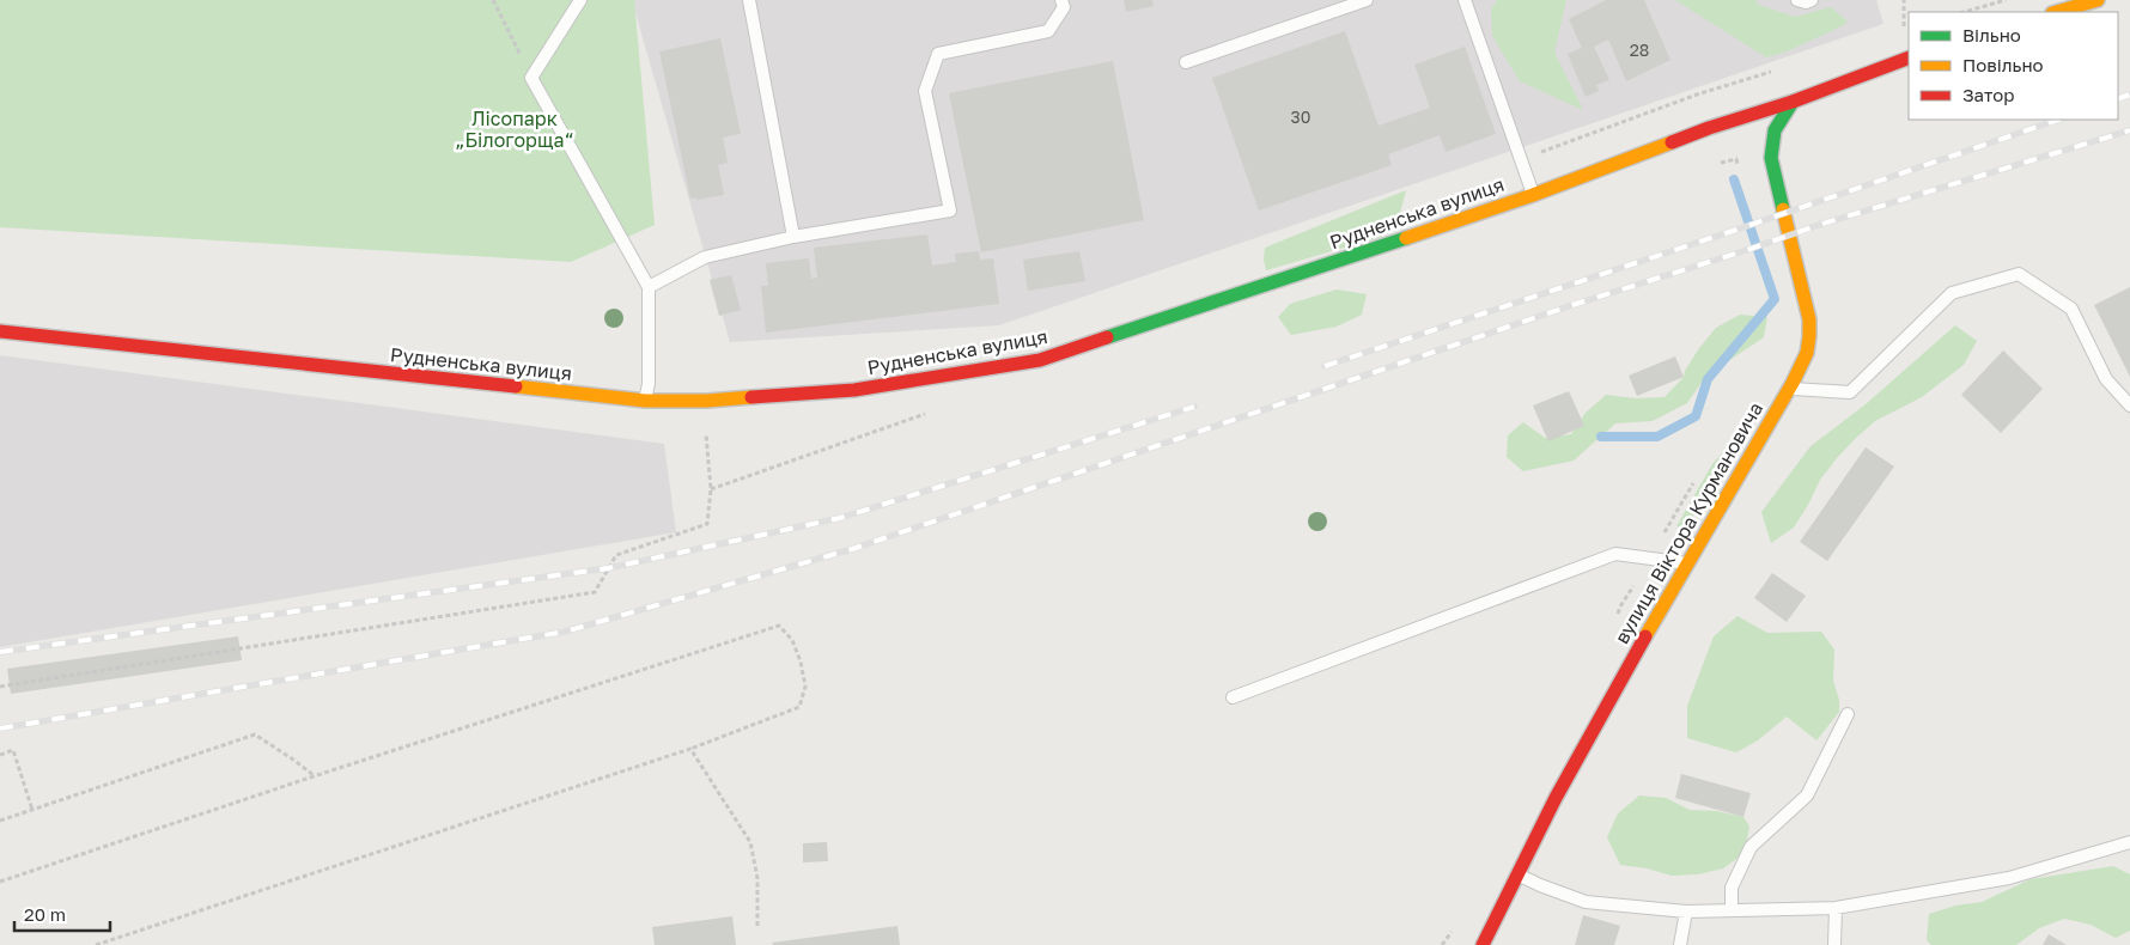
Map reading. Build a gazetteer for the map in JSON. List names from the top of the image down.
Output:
{
  "streets": {
    "street": ["Рудненська вулиця", "вулиця Віктора Курмановича"]
  },
  "crossings": [
    ["Рудненська вулиця", "вулиця Віктора Курмановича"]
  ],
  "parks": ["Лісопарк „Білогорща“"],
  "house_numbers": ["28", "30"],
  "legend": ["Вільно", "Повільно", "Затор"],
  "scale_bar": "20 m"
}
